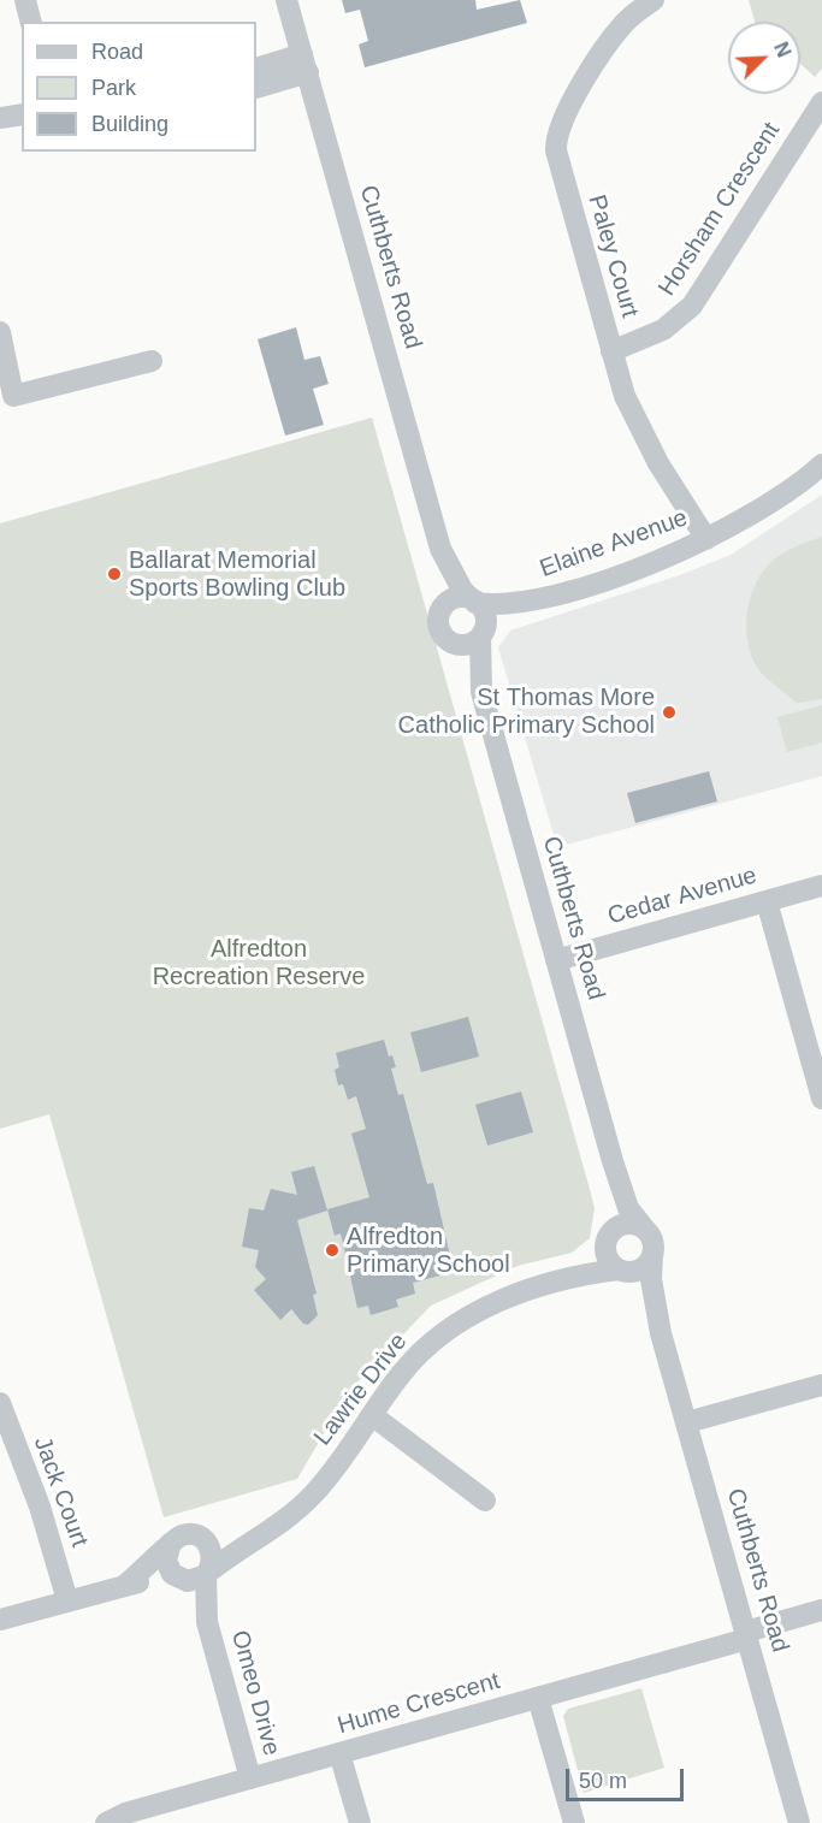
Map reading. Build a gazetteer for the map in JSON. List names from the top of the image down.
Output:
{
  "streets": {
    "street": [
      "Horsham Crescent",
      "Paley Court",
      "Cuthberts Road",
      "Elaine Avenue",
      "Cedar Avenue",
      "Lawrie Drive",
      "Jack Court",
      "Omeo Drive",
      "Hume Crescent"
    ]
  },
  "crossings": [
    ["Horsham Crescent", "Paley Court"],
    ["Paley Court", "Elaine Avenue"],
    ["Cuthberts Road", "Elaine Avenue"],
    ["Cuthberts Road", "Cedar Avenue"],
    ["Cuthberts Road", "Lawrie Drive"],
    ["Cuthberts Road", "Hume Crescent"],
    ["Lawrie Drive", "Omeo Drive"],
    ["Omeo Drive", "Hume Crescent"]
  ],
  "parks": ["Alfredton Recreation Reserve"],
  "places": ["Ballarat Memorial Sports Bowling Club", "St Thomas More Catholic Primary School", "Alfredton Primary School"],
  "legend": ["Road", "Park", "Building"],
  "scale_bar": "50 m",
  "north": "top right"
}
